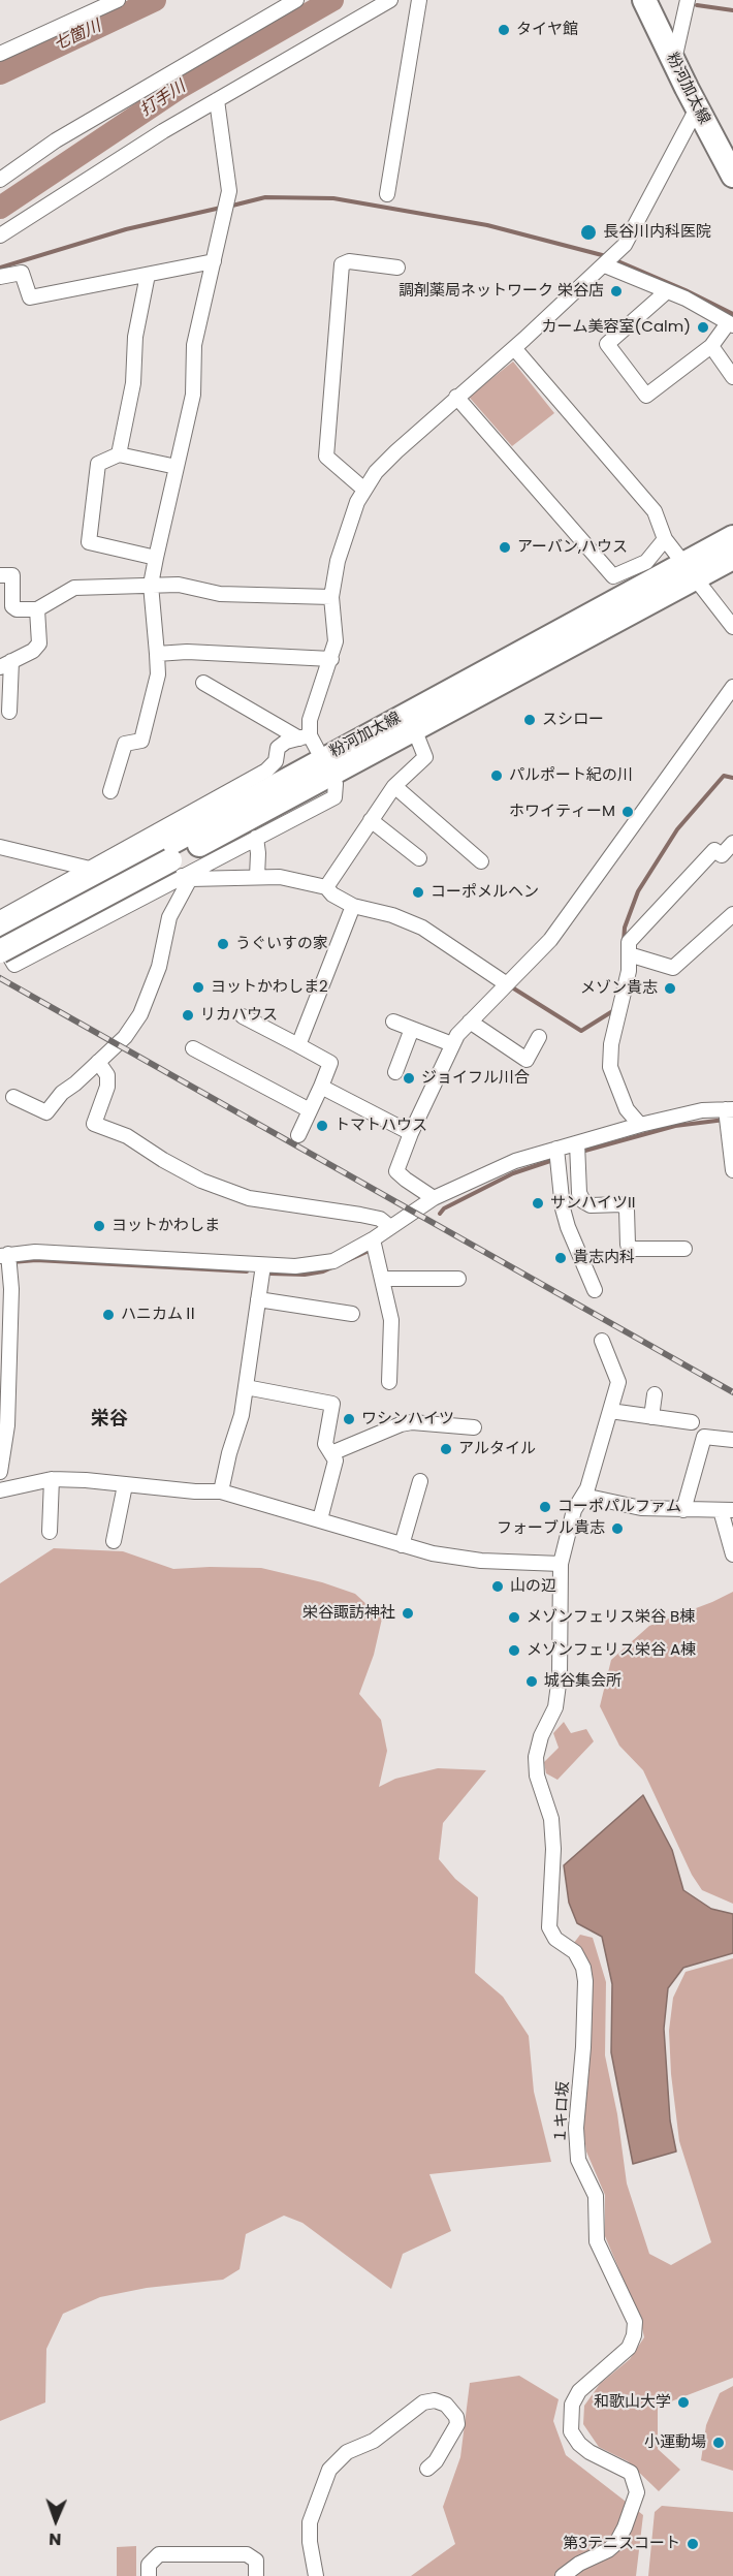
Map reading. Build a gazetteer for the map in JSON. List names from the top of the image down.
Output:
{
  "streets": {
    "main road": ["粉河加太線"],
    "street": ["１キロ坂"]
  },
  "districts": ["栄谷"],
  "water": ["七箇川", "打手川"],
  "places": [
    "タイヤ館",
    "長谷川内科医院",
    "調剤薬局ネットワーク 栄谷店",
    "カーム美容室(Calm)",
    "アーバン,ハウス",
    "スシロー",
    "パルポート紀の川",
    "ホワイティーM",
    "コーポメルヘン",
    "うぐいすの家",
    "ヨットかわしま2",
    "メゾン貴志",
    "リカハウス",
    "ジョイフル川合",
    "トマトハウス",
    "サンハイツII",
    "ヨットかわしま",
    "貴志内科",
    "ハニカムⅡ",
    "ワシンハイツ",
    "アルタイル",
    "コーポパルファム",
    "フォーブル貴志",
    "山の辺",
    "栄谷諏訪神社",
    "メゾンフェリス栄谷 B棟",
    "メゾンフェリス栄谷 A棟",
    "城谷集会所",
    "和歌山大学",
    "小運動場",
    "第3テニスコート"
  ],
  "north": "bottom"
}
